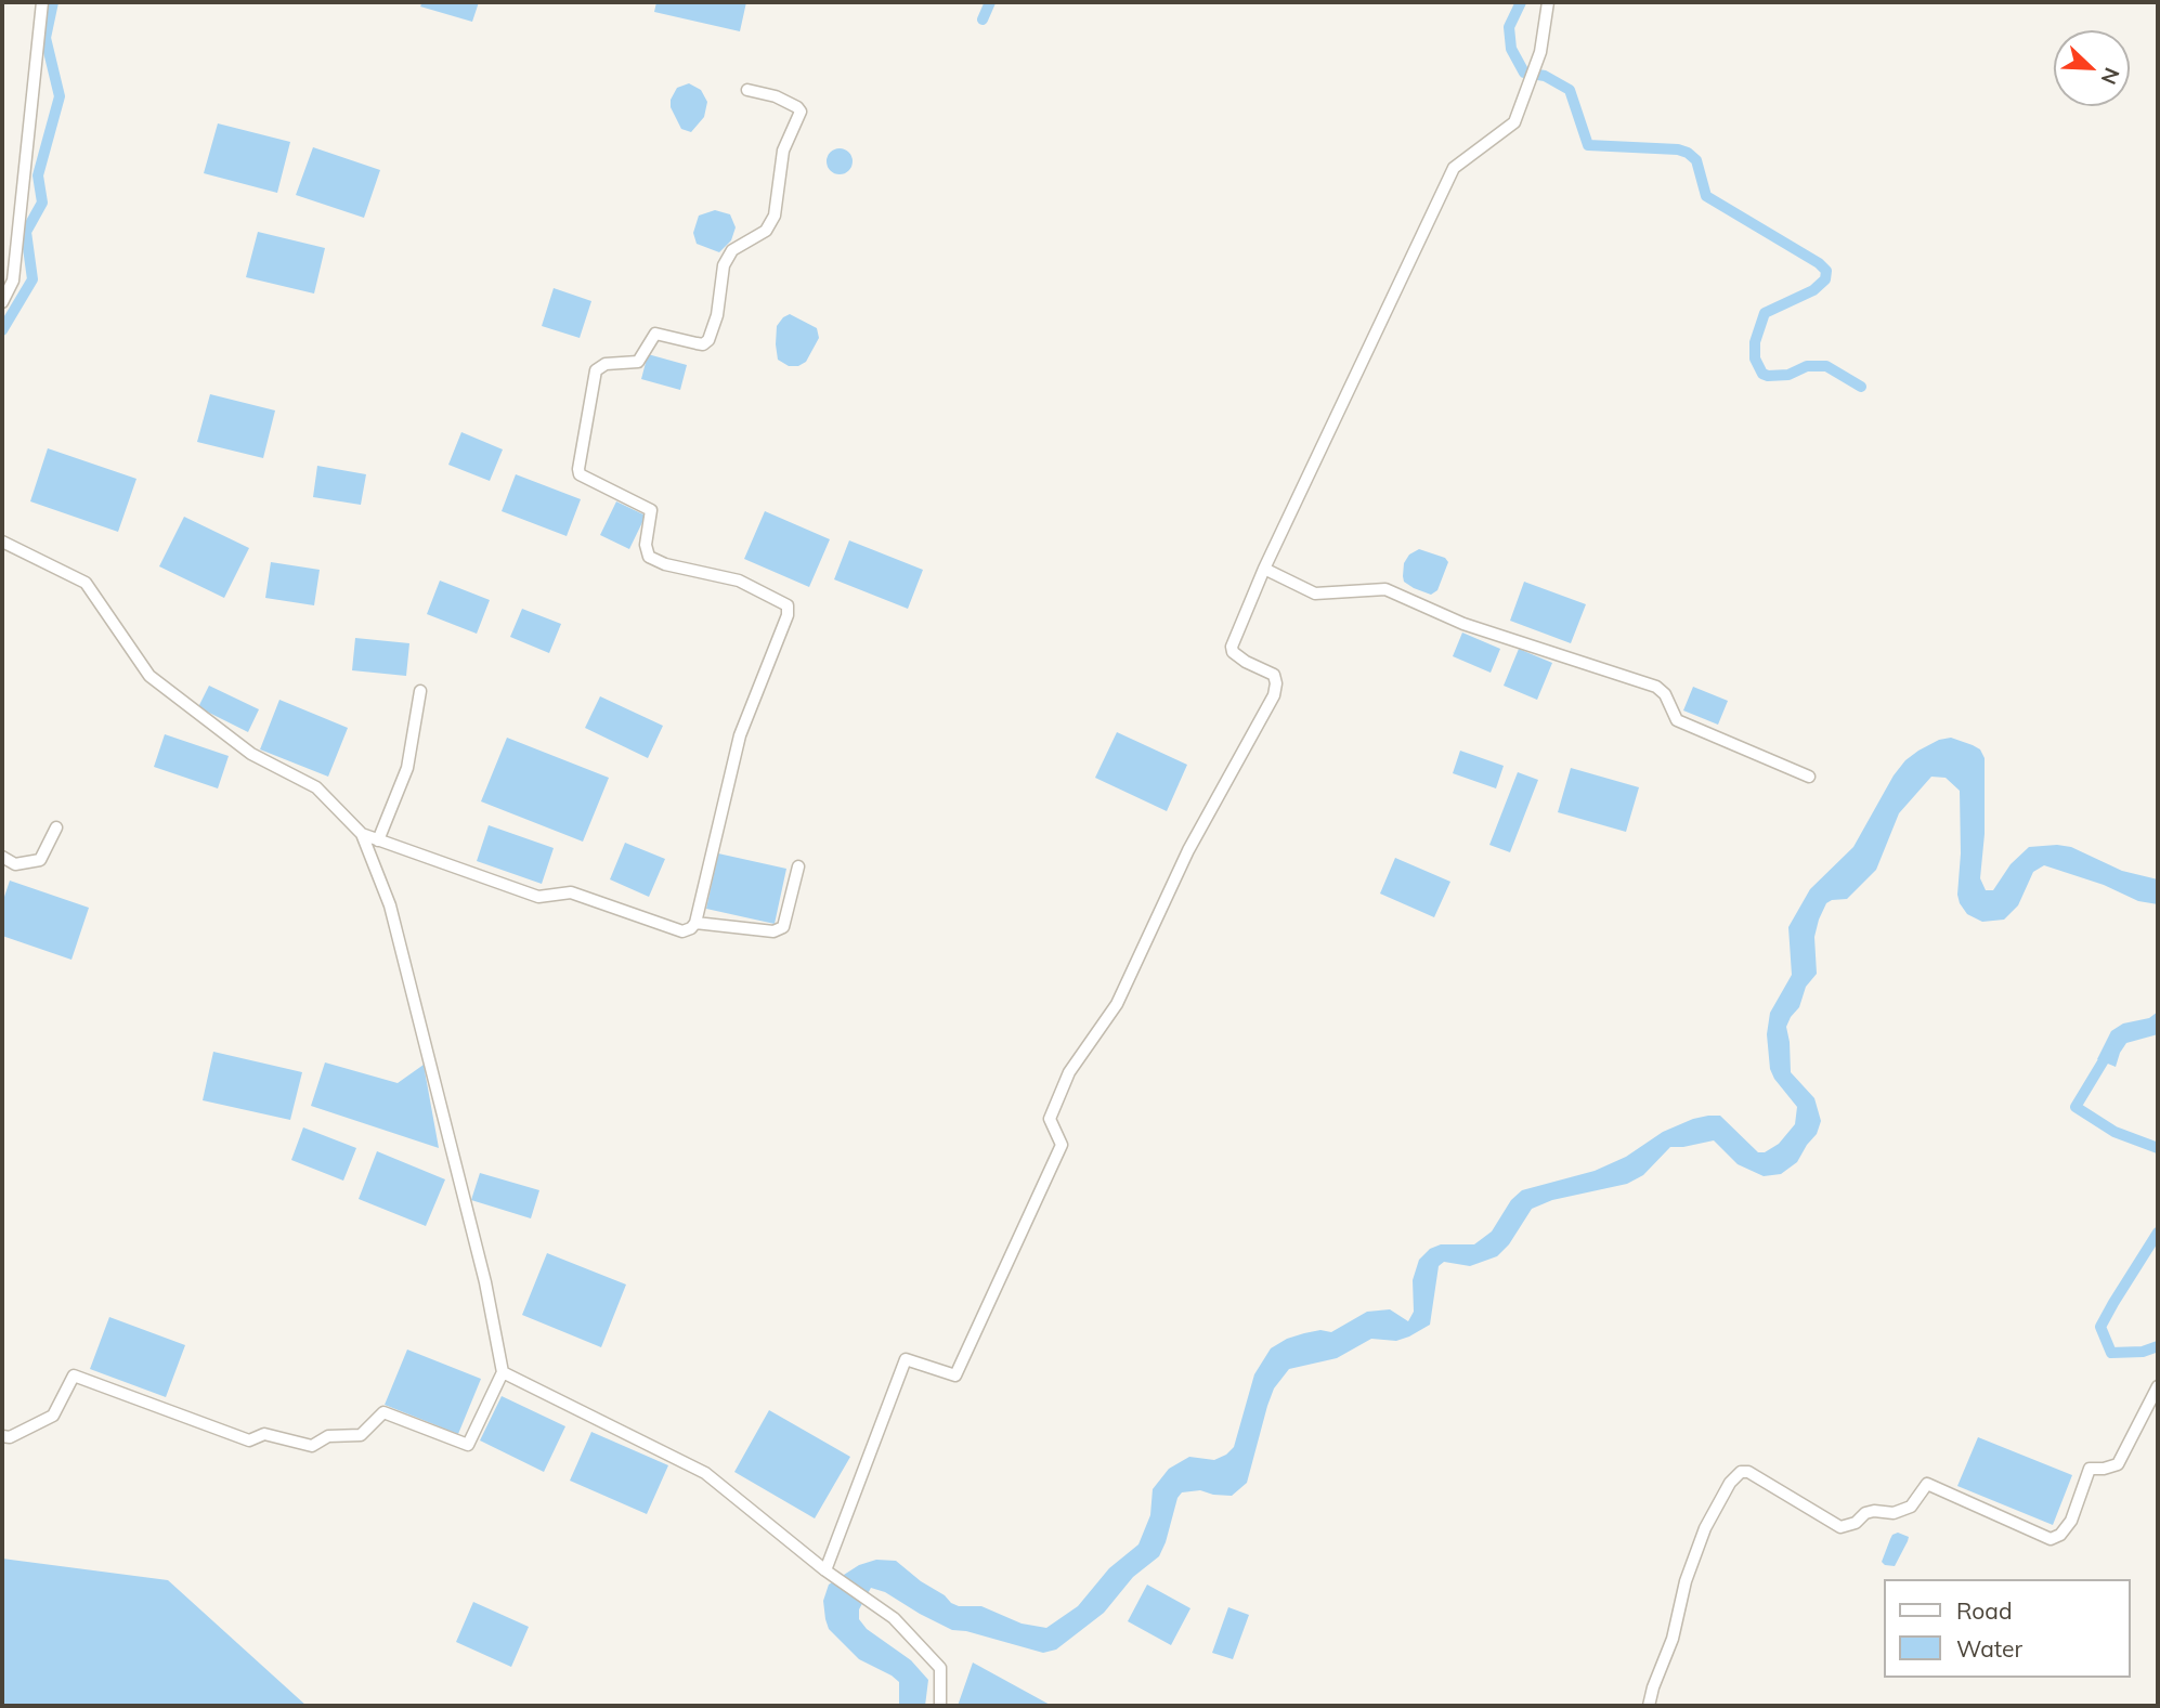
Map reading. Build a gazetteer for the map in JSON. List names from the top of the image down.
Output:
{
  "legend": ["Road", "Water"],
  "north": "bottom right"
}
